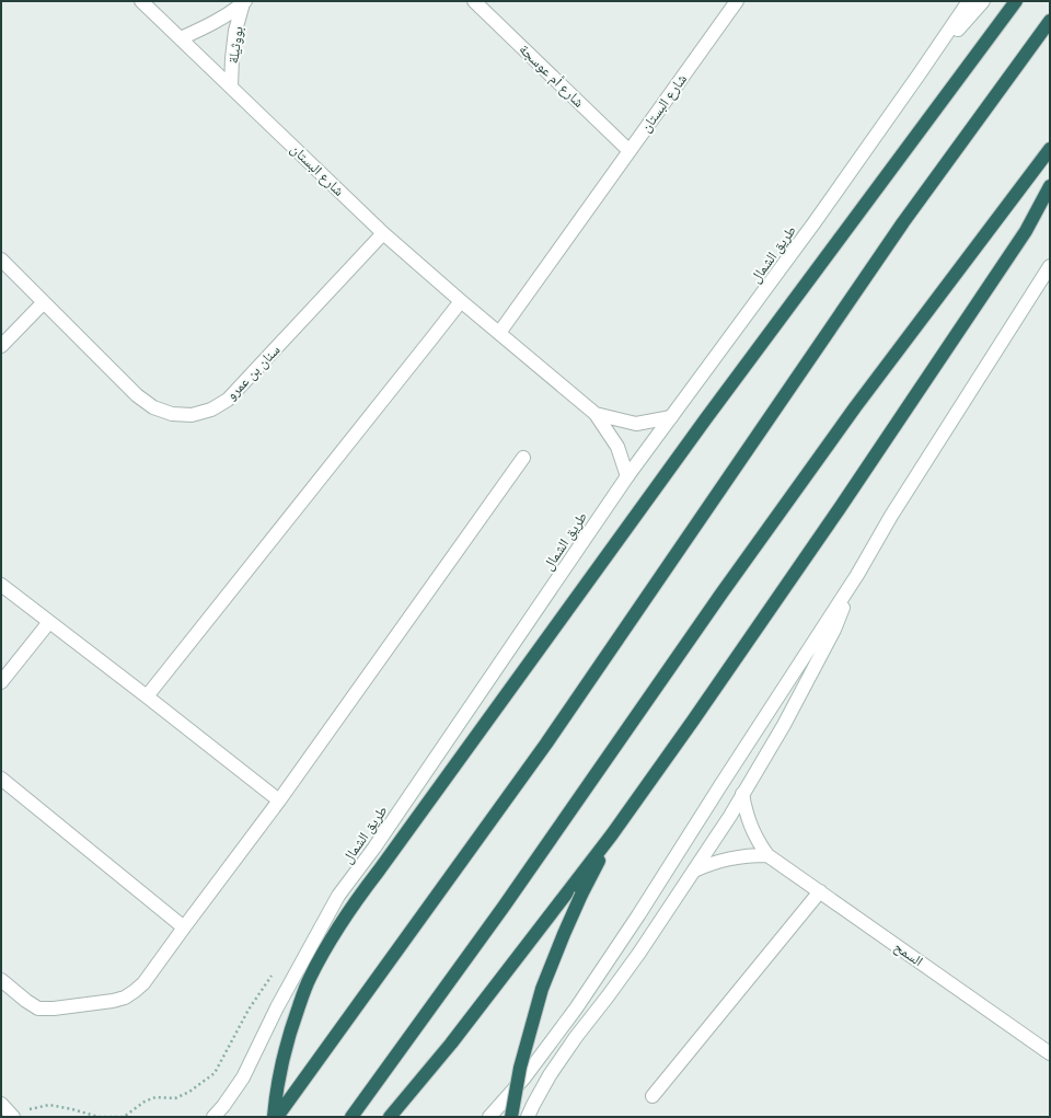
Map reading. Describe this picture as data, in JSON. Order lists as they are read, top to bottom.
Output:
{
  "streets": {
    "street": [
      "بووثيلة",
      "شارع أم عوسجة",
      "شارع البستان",
      "طريق الشمال",
      "سنان بن عمرو",
      "السمح"
    ]
  },
  "crossings": [
    ["بووثيلة", "شارع البستان"],
    ["شارع أم عوسجة", "شارع البستان"],
    ["شارع البستان", "طريق الشمال"],
    ["شارع البستان", "سنان بن عمرو"]
  ]
}
